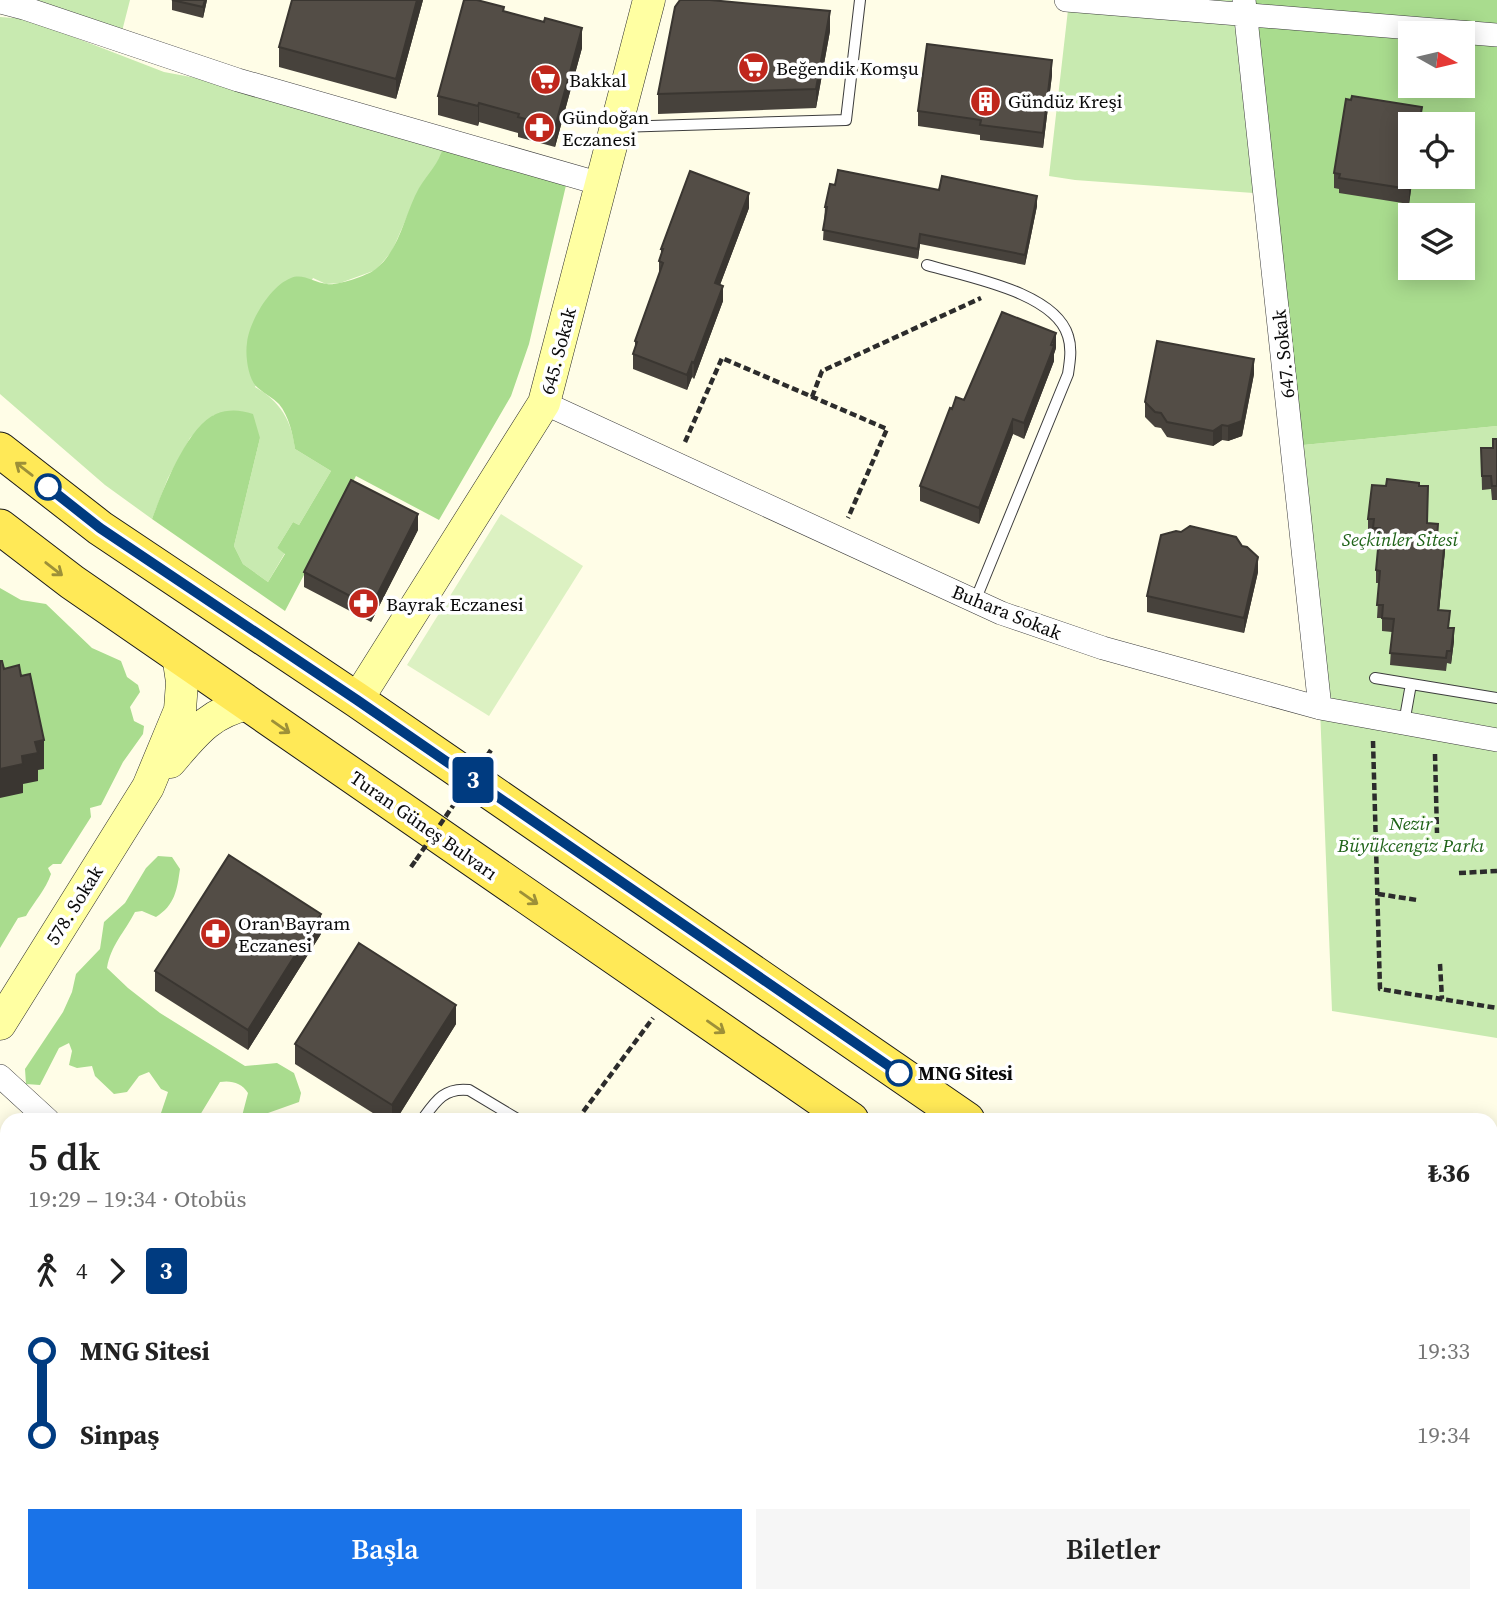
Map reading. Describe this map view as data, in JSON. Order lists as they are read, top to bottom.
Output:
{
  "streets": {
    "main road": ["Turan Güneş Bulvarı"],
    "street": [
      "645. Sokak",
      "647. Sokak",
      "Buhara Sokak",
      "578. Sokak"
    ]
  },
  "crossings": [
    ["645. Sokak", "Buhara Sokak"],
    ["647. Sokak", "Buhara Sokak"]
  ],
  "parks": ["Seçkinler Sitesi", "Nezir Büyükcengiz Parkı"],
  "places": {
    "supermarket": ["Beğendik Komşu", "Bakkal"],
    "building": ["Gündüz Kreşi"],
    "pharmacy": ["Gündoğan Eczanesi", "Bayrak Eczanesi", "Oran Bayram Eczanesi"],
    "other": ["MNG Sitesi"]
  },
  "lines": ["bus line 3"],
  "north": "right",
  "page": {
    "on_map": "3",
    "heading": ["5 dk", "19:29 – 19:34 · Otobüs", "₺36"],
    "legs": ["4", "3"],
    "list": [
      {
        "name": "MNG Sitesi",
        "value": "19:33"
      },
      {
        "name": "Sinpaş",
        "value": "19:34"
      }
    ],
    "buttons": ["Başla", "Biletler"]
  }
}
